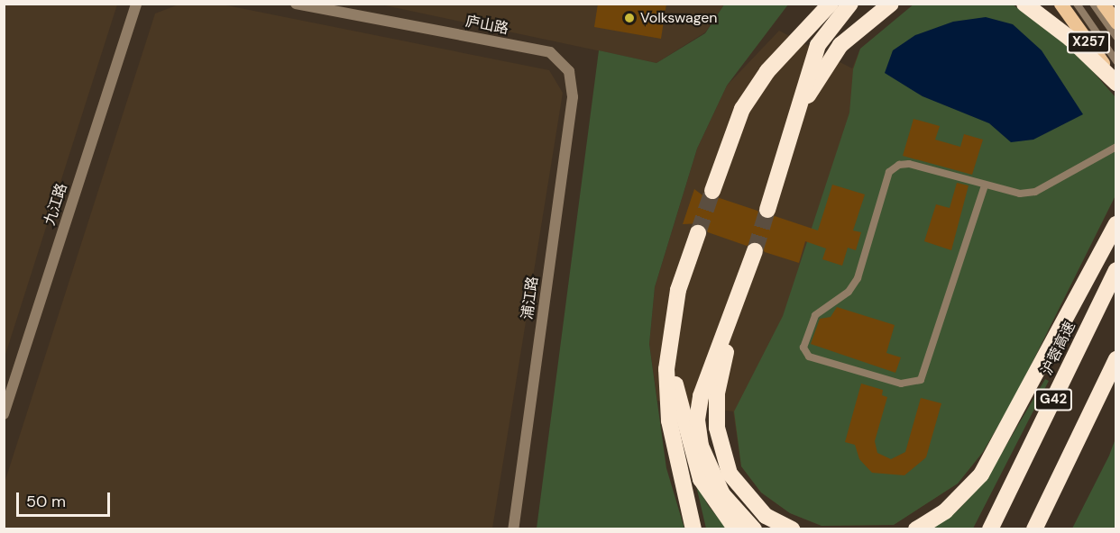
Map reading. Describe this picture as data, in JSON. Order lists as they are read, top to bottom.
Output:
{
  "streets": {
    "highway": ["沪蓉高速", "G42"],
    "main road": ["X257"],
    "street": ["庐山路", "九江路", "浦江路"]
  },
  "crossings": [
    ["庐山路", "浦江路"]
  ],
  "places": ["Volkswagen"],
  "scale_bar": "50 m"
}
